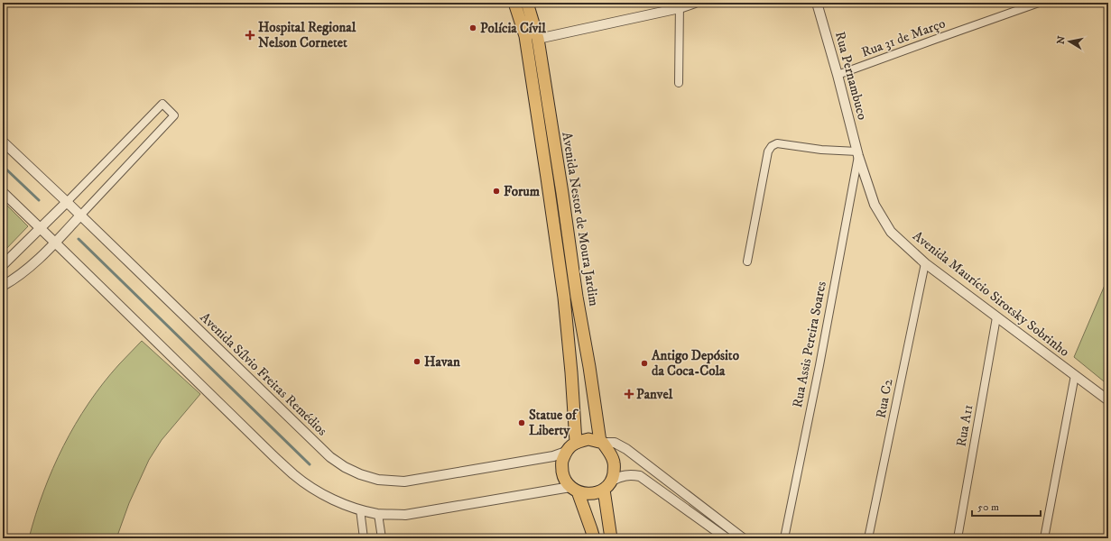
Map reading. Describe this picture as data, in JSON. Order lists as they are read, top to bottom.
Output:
{
  "streets": {
    "main road": ["Avenida Nestor de Moura Jardim"],
    "street": [
      "Rua 31 de Março",
      "Rua Pernambuco",
      "Avenida Maurício Sirotsky Sobrinho",
      "Rua Assis Pereira Soares",
      "Avenida Sílvio Freitas Remédios",
      "Rua C2",
      "Rua A11"
    ]
  },
  "crossings": [
    ["Rua 31 de Março", "Rua Pernambuco"],
    ["Rua Pernambuco", "Avenida Maurício Sirotsky Sobrinho"],
    ["Rua Pernambuco", "Rua Assis Pereira Soares"],
    ["Avenida Nestor de Moura Jardim", "Avenida Sílvio Freitas Remédios"],
    ["Avenida Maurício Sirotsky Sobrinho", "Rua Assis Pereira Soares"],
    ["Avenida Maurício Sirotsky Sobrinho", "Rua C2"],
    ["Avenida Maurício Sirotsky Sobrinho", "Rua A11"]
  ],
  "places": {
    "other": [
      "Polícia Cívil",
      "Forum",
      "Havan",
      "Antigo Depósito da Coca-Cola",
      "Statue of Liberty"
    ],
    "health": ["Hospital Regional Nelson Cornetet", "Panvel"]
  },
  "scale_bar": "50 m",
  "north": "left"
}
